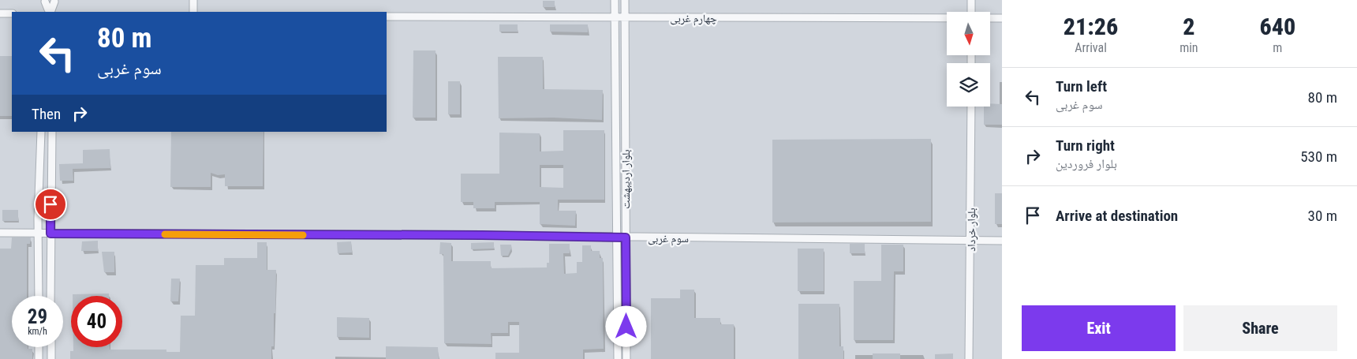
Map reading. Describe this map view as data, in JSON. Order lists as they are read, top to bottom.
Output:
{
  "streets": {
    "street": [
      "چهارم غربی",
      "بلوار اردیبهشت",
      "بلوار خرداد",
      "سوم غربی"
    ]
  },
  "crossings": [
    ["چهارم غربی", "بلوار اردیبهشت"],
    ["بلوار اردیبهشت", "سوم غربی"],
    ["بلوار خرداد", "سوم غربی"]
  ],
  "north": "bottom",
  "page": {
    "eta": [
      "21:26",
      "Arrival",
      "2",
      "min",
      "640",
      "m"
    ],
    "turn": ["80 m", "سوم غربی"],
    "list": [
      {
        "name": "Turn left",
        "note": "سوم غربی",
        "value": "80 m"
      },
      {
        "name": "Turn right",
        "note": "بلوار فروردین",
        "value": "530 m"
      },
      {
        "name": "Arrive at destination",
        "value": "30 m"
      }
    ],
    "then": "Then",
    "speed": "29 km/h",
    "limit": "40",
    "buttons": ["Exit", "Share"]
  }
}
